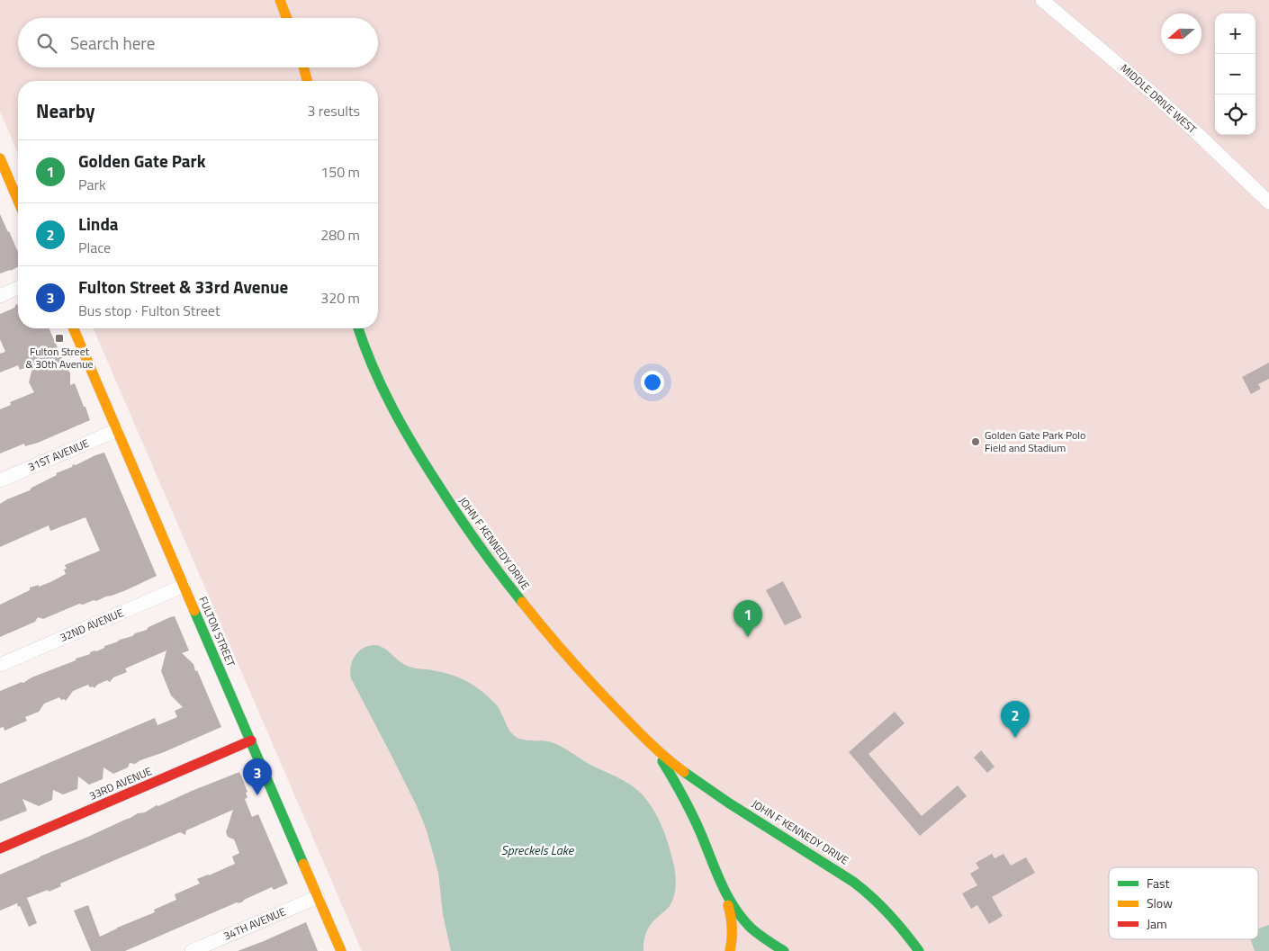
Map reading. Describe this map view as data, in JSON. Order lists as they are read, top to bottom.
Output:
{
  "streets": {
    "street": [
      "MIDDLE DRIVE WEST",
      "31ST AVENUE",
      "JOHN F KENNEDY DRIVE",
      "32ND AVENUE",
      "FULTON STREET",
      "33RD AVENUE",
      "34TH AVENUE"
    ]
  },
  "crossings": [
    ["31ST AVENUE", "FULTON STREET"],
    ["32ND AVENUE", "FULTON STREET"],
    ["FULTON STREET", "33RD AVENUE"],
    ["FULTON STREET", "34TH AVENUE"]
  ],
  "water": ["Spreckels Lake"],
  "places": {
    "transit": ["Fulton Street & 30th Avenue"],
    "other": ["Golden Gate Park Polo Field and Stadium"]
  },
  "legend": ["Fast", "Slow", "Jam"],
  "north": "left",
  "page": {
    "map_buttons": ["+", "−"],
    "search": "Search here",
    "heading": ["Nearby", "3 results"],
    "list": [
      {
        "mark": "1",
        "name": "Golden Gate Park",
        "note": "Park",
        "value": "150 m"
      },
      {
        "mark": "2",
        "name": "Linda",
        "note": "Place",
        "value": "280 m"
      },
      {
        "mark": "3",
        "name": "Fulton Street & 33rd Avenue",
        "note": "Bus stop · Fulton Street",
        "value": "320 m"
      }
    ],
    "pins": ["1", "2", "3"]
  }
}
